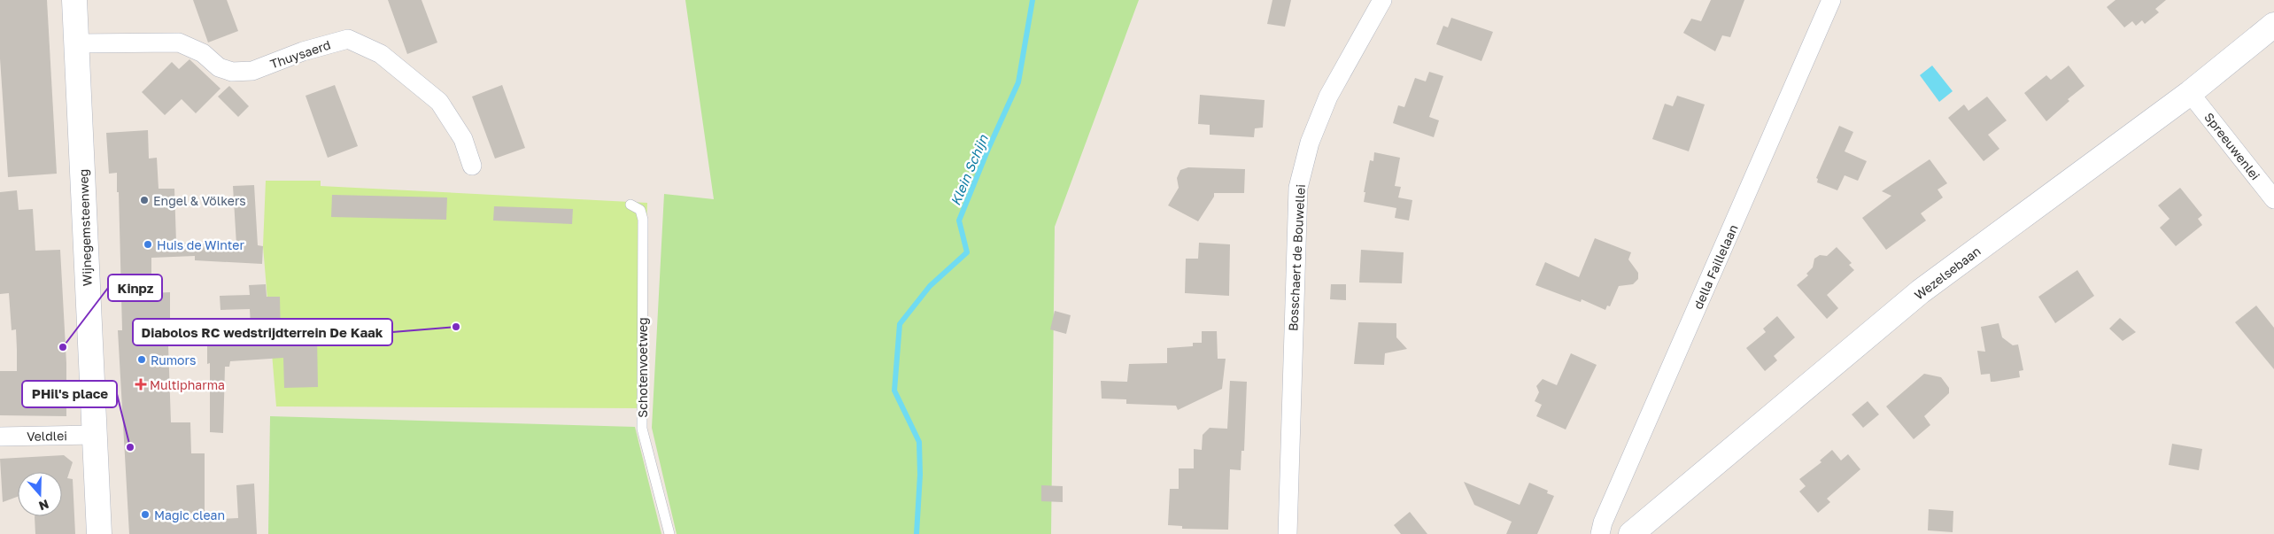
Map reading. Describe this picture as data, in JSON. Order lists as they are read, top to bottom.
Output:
{
  "streets": {
    "street": [
      "Thuysaerd",
      "Spreeuwenlei",
      "Wijnegemsteenweg",
      "Bosschaert de Bouwellei",
      "della Faillelaan",
      "Wezelsebaan",
      "Veldlei"
    ],
    "lane": ["Schotenvoetweg"]
  },
  "crossings": [
    ["Thuysaerd", "Wijnegemsteenweg"],
    ["Spreeuwenlei", "Wezelsebaan"],
    ["Wijnegemsteenweg", "Veldlei"]
  ],
  "water": ["Klein Schijn"],
  "places": {
    "other": [
      "Engel & Völkers",
      "Huis de Winter",
      "Diabolos RC wedstrijdterrein De Kaak",
      "Kinpz",
      "Rumors",
      "PHil's place",
      "Magic clean"
    ],
    "health": ["Multipharma"]
  },
  "north": "bottom"
}
